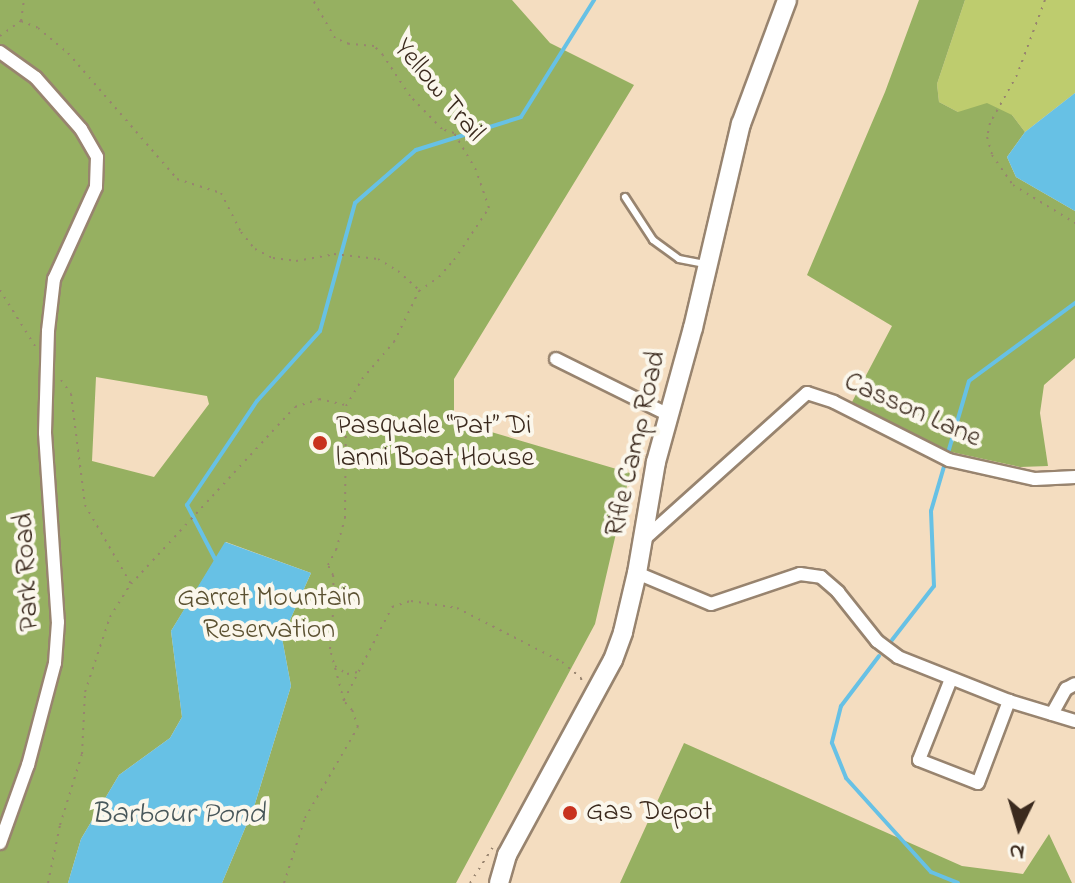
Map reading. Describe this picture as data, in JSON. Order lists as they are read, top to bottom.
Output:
{
  "streets": {
    "street": ["Casson Lane", "Rifle Camp Road", "Park Road"],
    "path": ["Yellow Trail"]
  },
  "crossings": [
    ["Casson Lane", "Rifle Camp Road"]
  ],
  "water": ["Barbour Pond"],
  "parks": ["Garret Mountain Reservation"],
  "places": ["Pasquale “Pat” Di lanni Boat House", "Gas Depot"],
  "north": "bottom"
}
